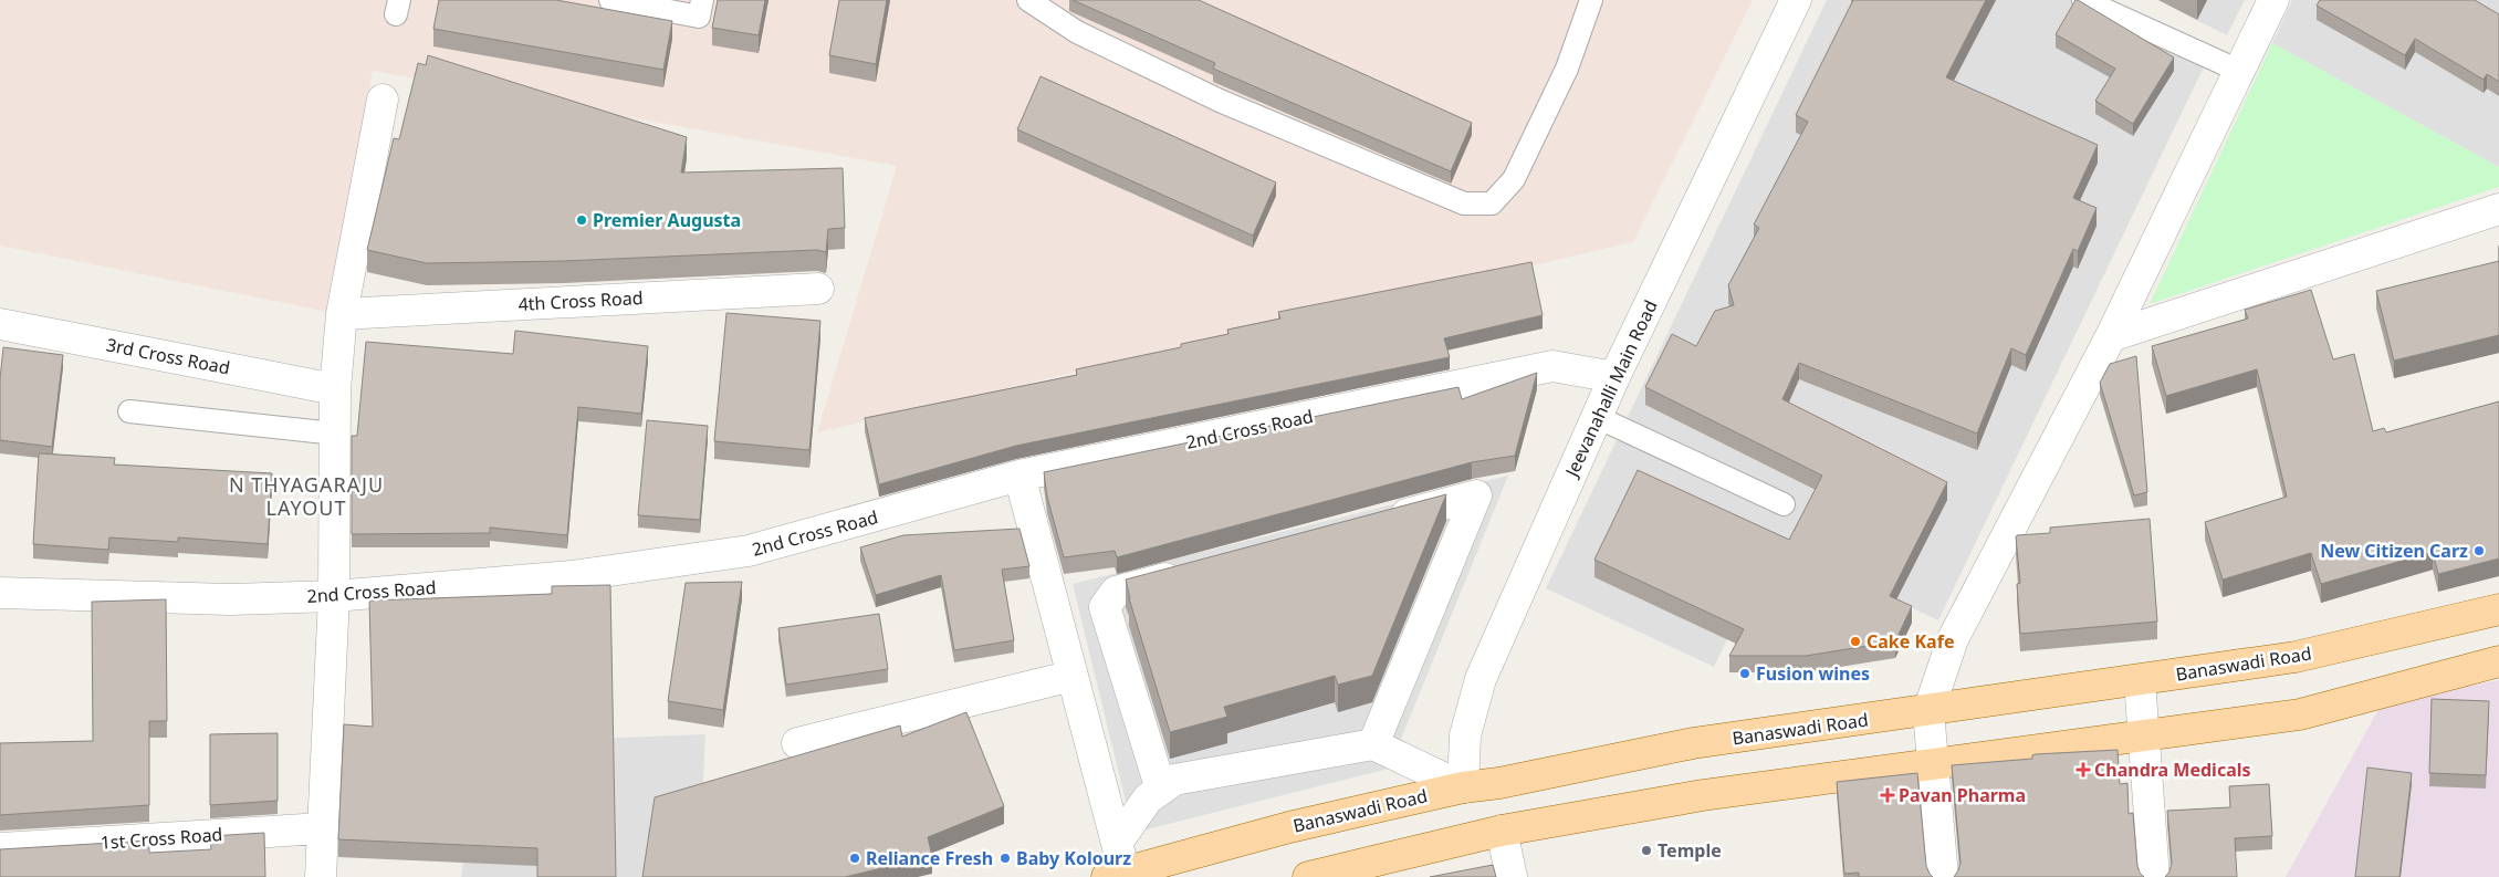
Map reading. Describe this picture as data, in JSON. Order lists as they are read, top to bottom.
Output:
{
  "streets": {
    "main road": ["Banaswadi Road"],
    "street": [
      "4th Cross Road",
      "3rd Cross Road",
      "Jeevanahalli Main Road",
      "2nd Cross Road",
      "1st Cross Road"
    ]
  },
  "crossings": [
    ["Jeevanahalli Main Road", "2nd Cross Road"],
    ["Jeevanahalli Main Road", "Banaswadi Road"]
  ],
  "districts": ["N THYAGARAJU LAYOUT"],
  "places": {
    "other": [
      "Premier Augusta",
      "New Citizen Carz",
      "Cake Kafe",
      "Fusion wines",
      "Temple",
      "Reliance Fresh",
      "Baby Kolourz"
    ],
    "health": ["Chandra Medicals", "Pavan Pharma"]
  }
}
